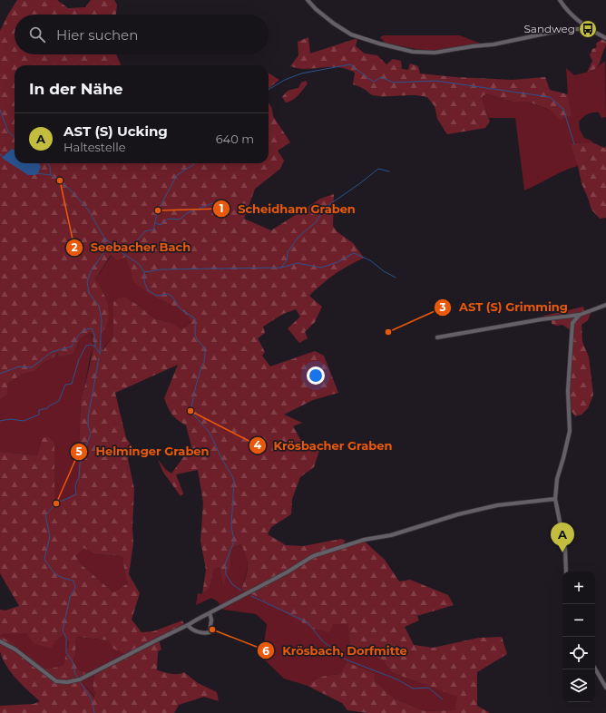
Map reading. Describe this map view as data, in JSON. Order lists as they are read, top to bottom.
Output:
{
  "places": {
    "bus stop": ["Sandweg"],
    "other": [
      "Seebacher Bach",
      "Scheidham Graben",
      "AST (S) Grimming",
      "Krösbacher Graben",
      "Helminger Graben",
      "Krösbach, Dorfmitte"
    ]
  },
  "page": {
    "search": "Hier suchen",
    "heading": "In der Nähe",
    "list": [
      {
        "mark": "A",
        "name": "AST (S) Ucking",
        "note": "Haltestelle",
        "value": "640 m"
      }
    ],
    "pins": "A",
    "map_buttons": ["+", "−"]
  }
}
